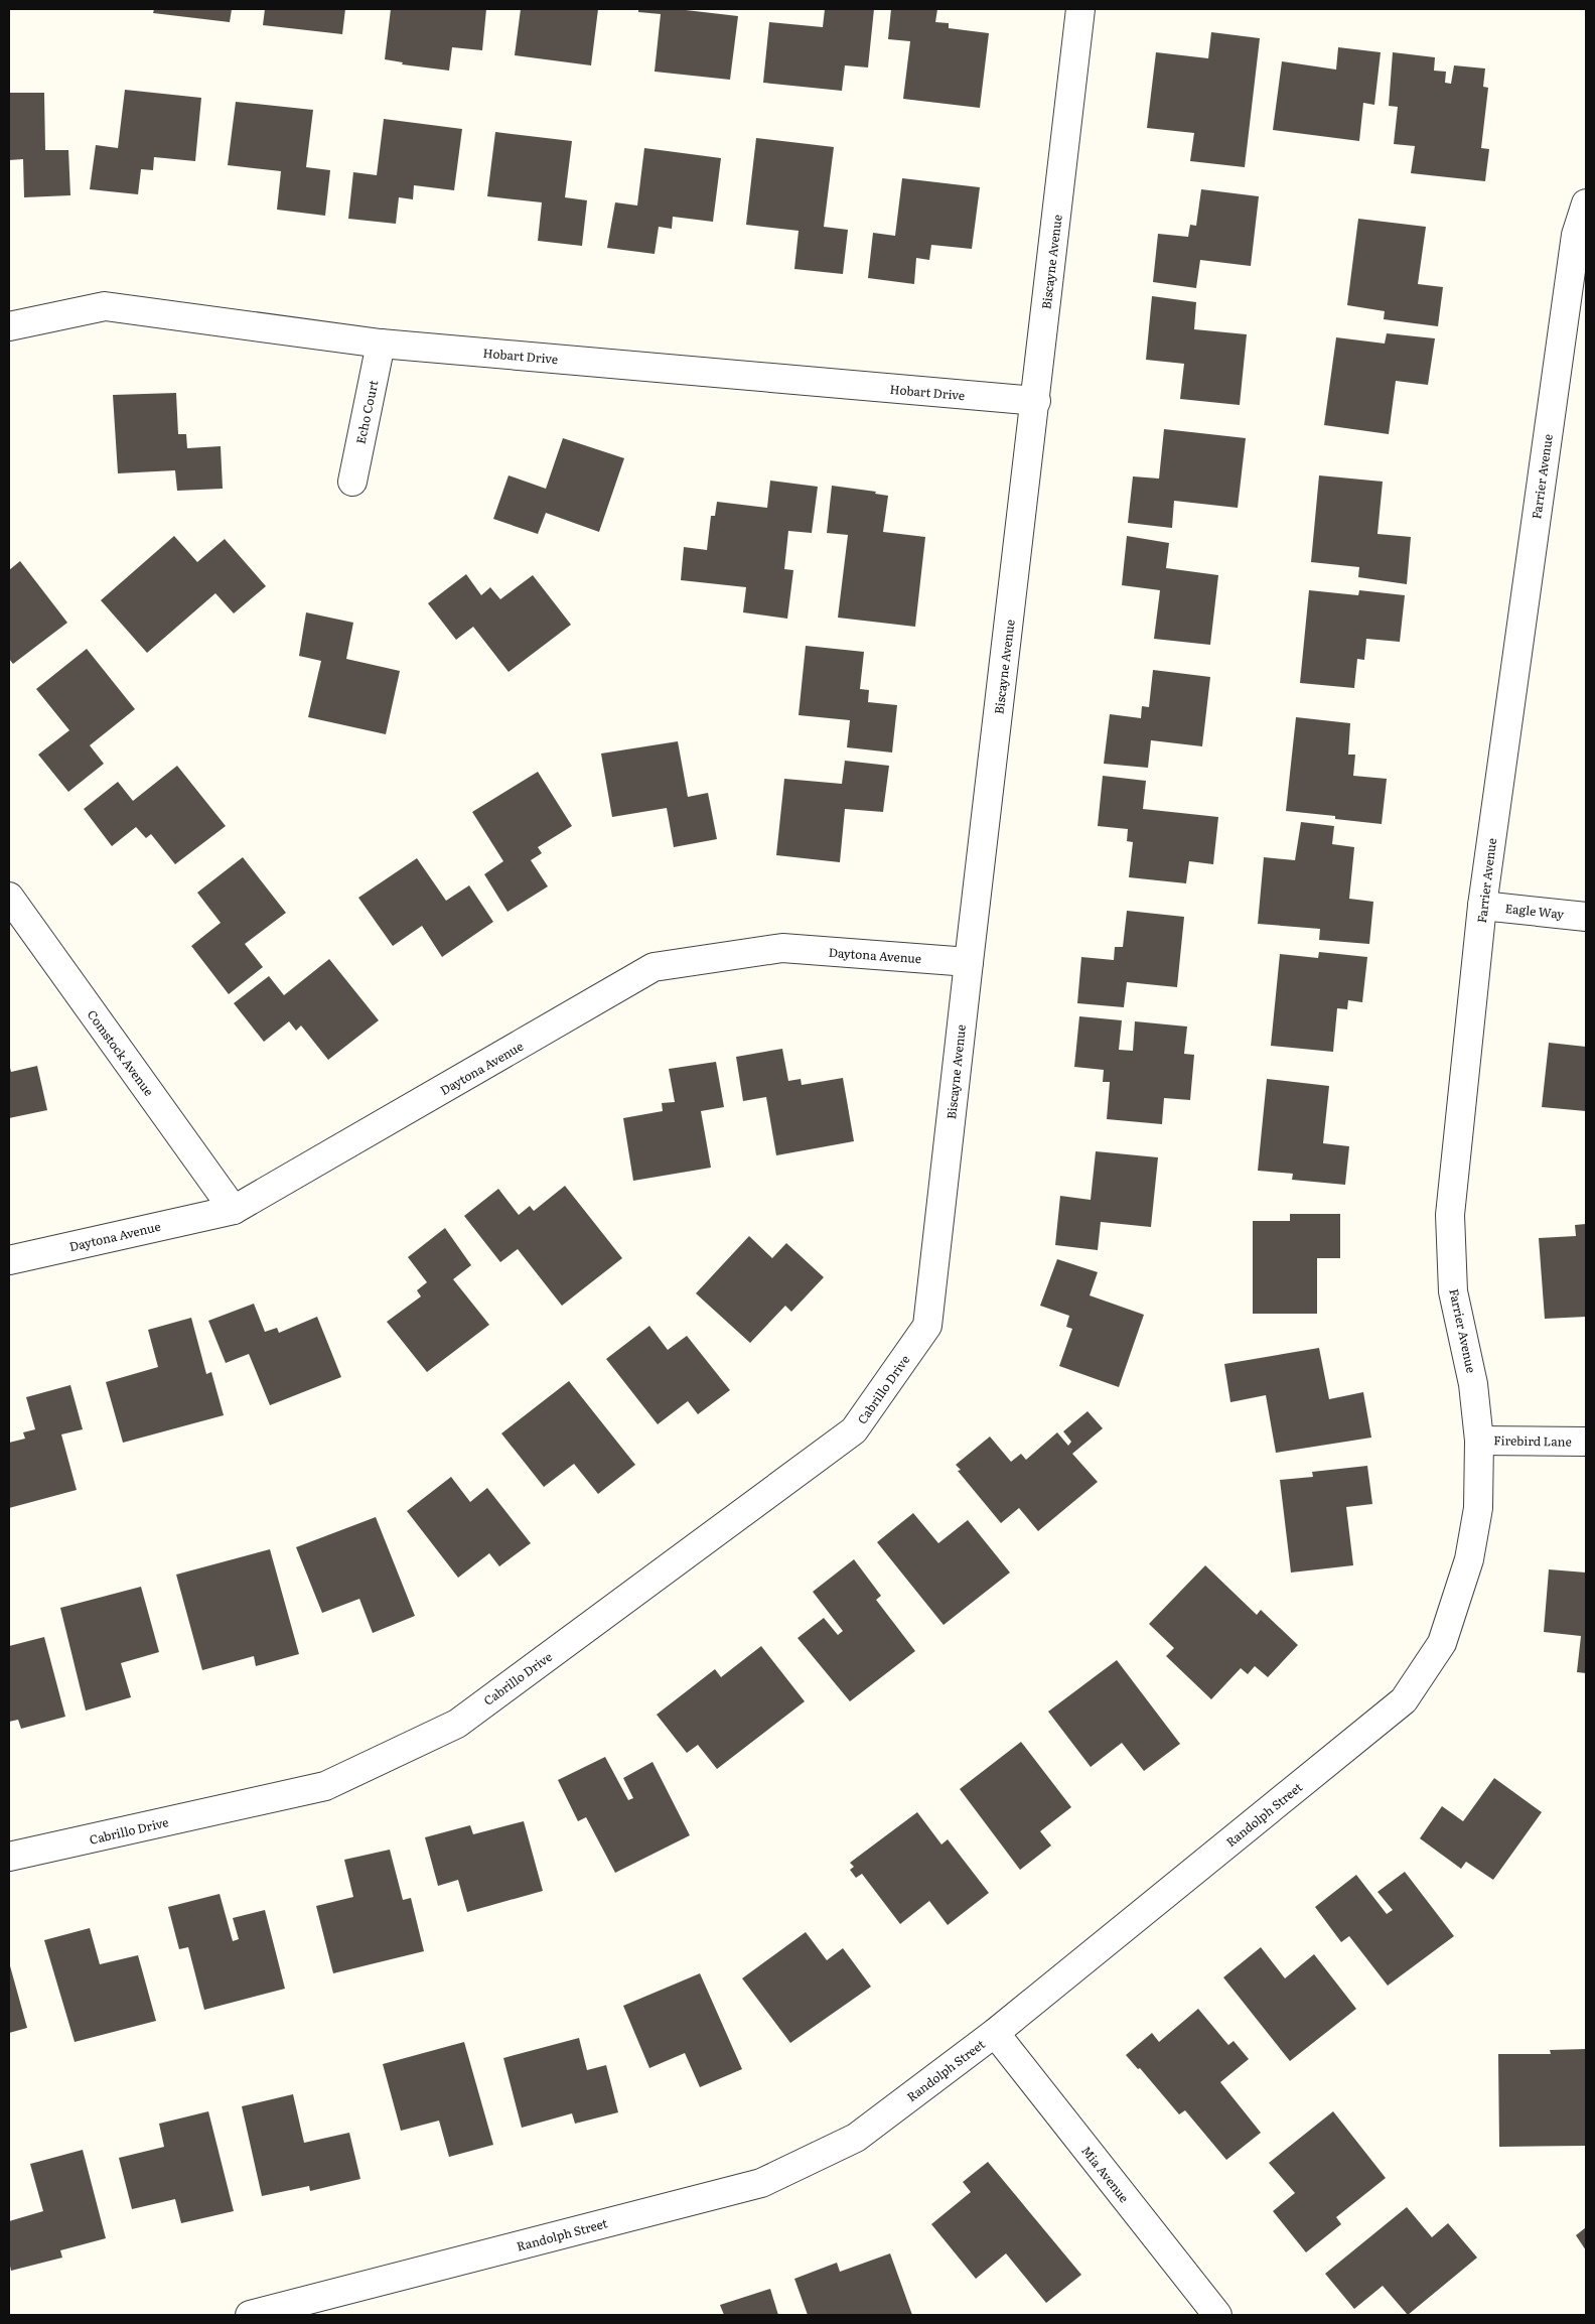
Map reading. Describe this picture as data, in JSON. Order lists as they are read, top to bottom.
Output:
{
  "streets": {
    "street": [
      "Biscayne Avenue",
      "Hobart Drive",
      "Echo Court",
      "Farrier Avenue",
      "Eagle Way",
      "Daytona Avenue",
      "Comstock Avenue",
      "Cabrillo Drive",
      "Firebird Lane",
      "Randolph Street",
      "Mia Avenue"
    ]
  },
  "crossings": [
    ["Biscayne Avenue", "Hobart Drive"],
    ["Biscayne Avenue", "Daytona Avenue"],
    ["Biscayne Avenue", "Cabrillo Drive"],
    ["Hobart Drive", "Echo Court"],
    ["Farrier Avenue", "Eagle Way"],
    ["Farrier Avenue", "Firebird Lane"],
    ["Farrier Avenue", "Randolph Street"],
    ["Daytona Avenue", "Comstock Avenue"],
    ["Randolph Street", "Mia Avenue"]
  ]
}
